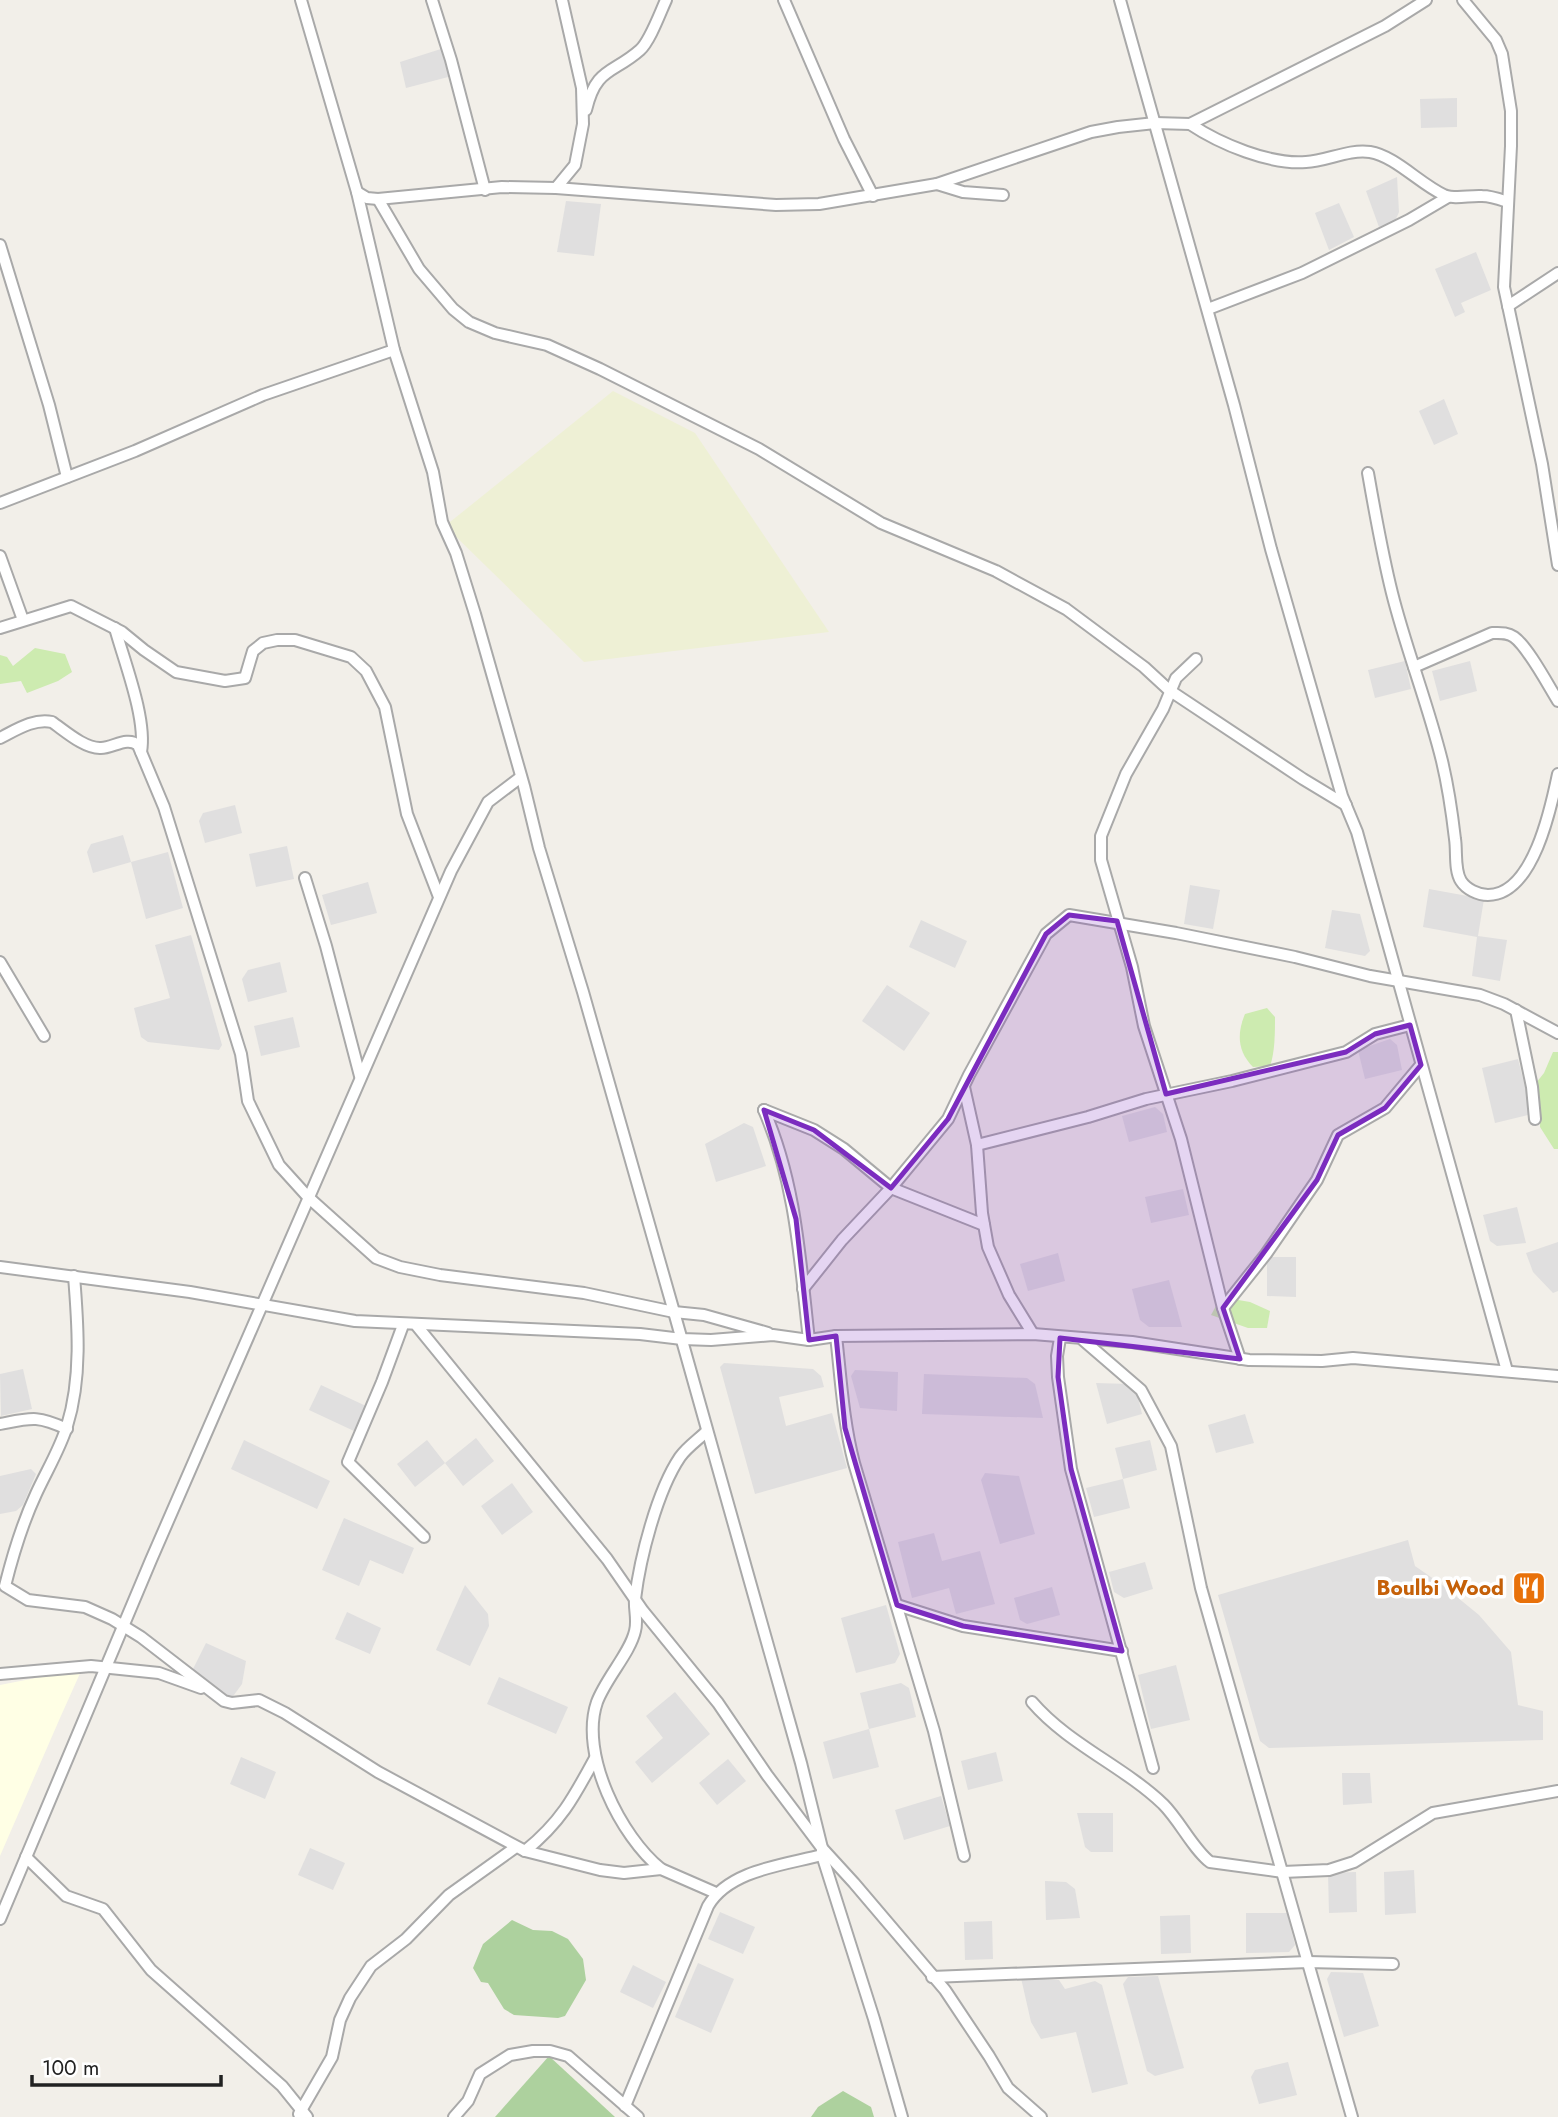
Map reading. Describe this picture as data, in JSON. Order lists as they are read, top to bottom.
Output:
{
  "places": {
    "restaurant": ["Boulbi Wood"]
  },
  "scale_bar": "100 m"
}
